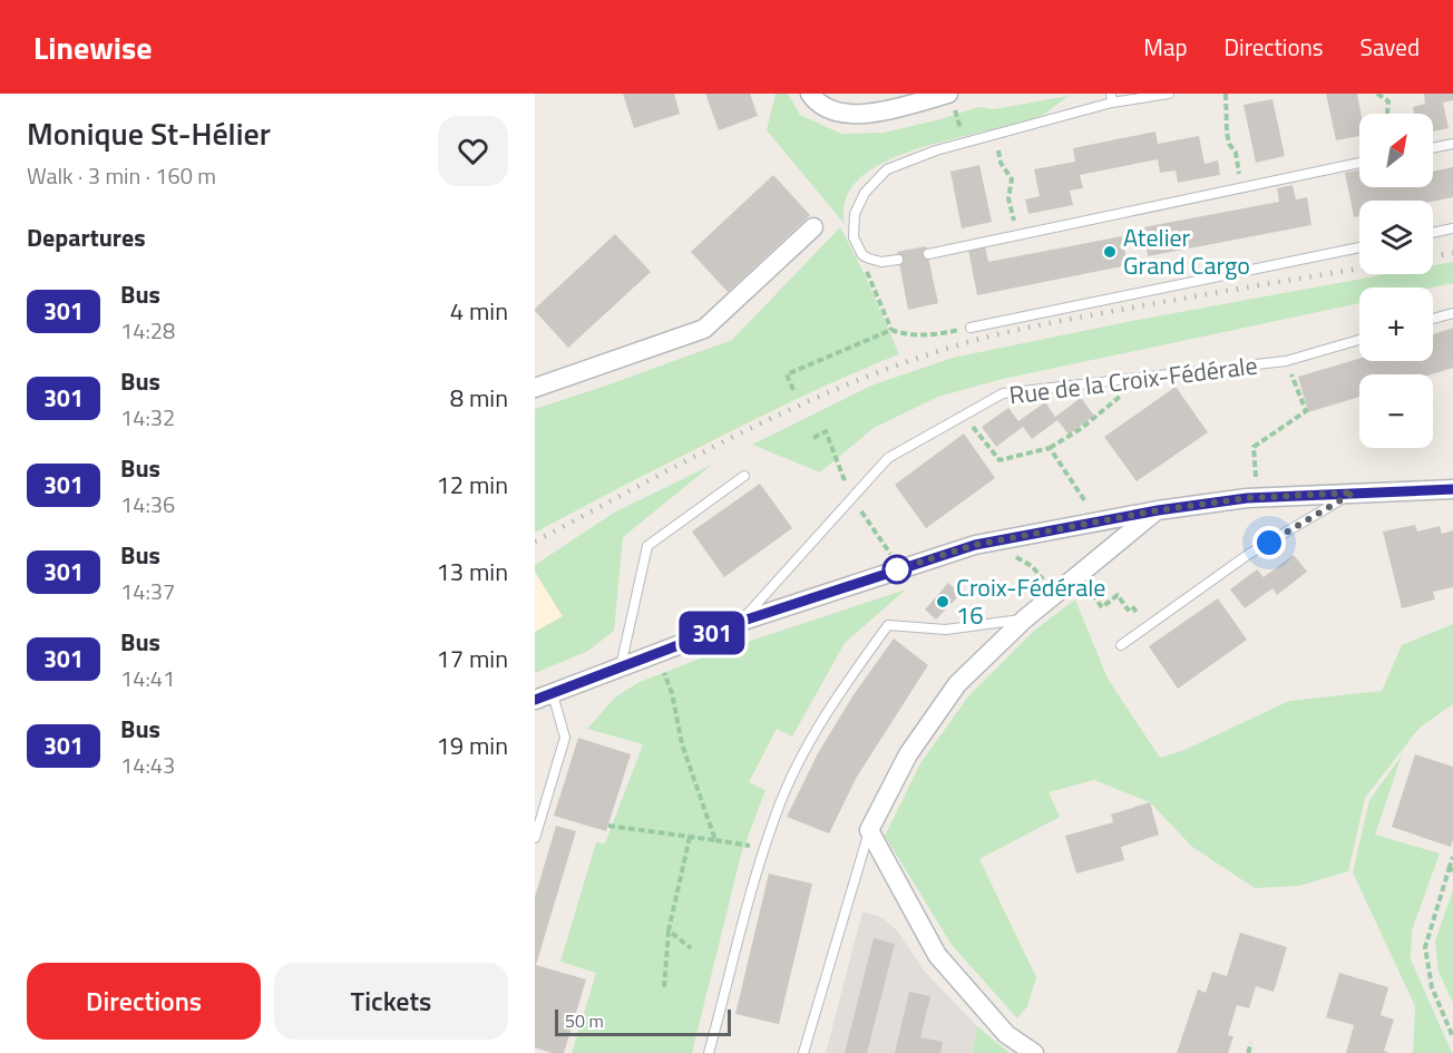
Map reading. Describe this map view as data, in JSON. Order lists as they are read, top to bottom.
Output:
{
  "streets": {
    "street": ["Rue de la Croix-Fédérale"]
  },
  "places": ["Atelier Grand Cargo", "Croix-Fédérale 16"],
  "lines": ["bus line 301"],
  "scale_bar": "50 m",
  "north": "top right",
  "page": {
    "header": "Linewise",
    "nav": ["Map", "Directions", "Saved"],
    "heading": [
      ["Monique St-Hélier", "Walk · 3 min · 160 m"],
      "Departures"
    ],
    "on_map": "301",
    "map_buttons": ["+", "−"],
    "list": [
      {
        "mark": "301",
        "name": "Bus",
        "note": "14:28",
        "value": "4 min"
      },
      {
        "mark": "301",
        "name": "Bus",
        "note": "14:32",
        "value": "8 min"
      },
      {
        "mark": "301",
        "name": "Bus",
        "note": "14:36",
        "value": "12 min"
      },
      {
        "mark": "301",
        "name": "Bus",
        "note": "14:37",
        "value": "13 min"
      },
      {
        "mark": "301",
        "name": "Bus",
        "note": "14:41",
        "value": "17 min"
      },
      {
        "mark": "301",
        "name": "Bus",
        "note": "14:43",
        "value": "19 min"
      }
    ],
    "buttons": ["Directions", "Tickets"],
    "scale": "50 m"
  }
}
